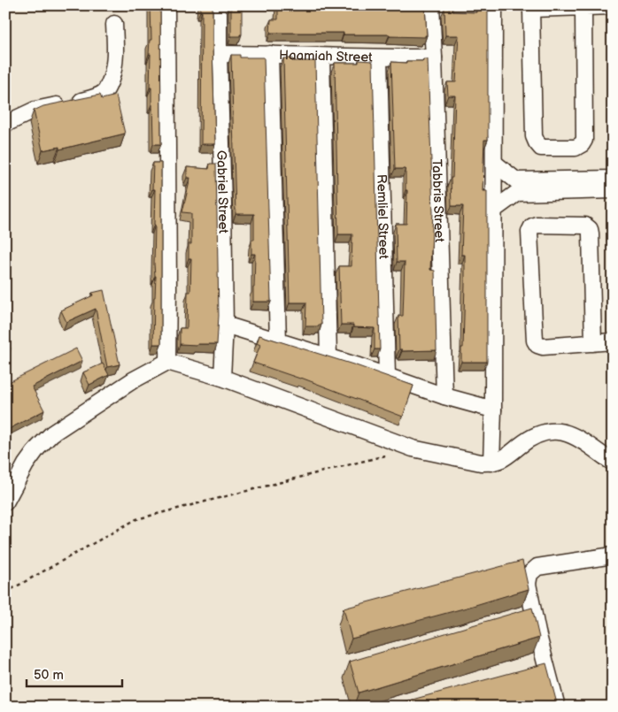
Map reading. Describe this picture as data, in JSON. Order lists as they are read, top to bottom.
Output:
{
  "streets": {
    "street": [
      "Haamiah Street",
      "Gabriel Street",
      "Tabbris Street",
      "Remliel Street"
    ]
  },
  "crossings": [
    ["Haamiah Street", "Gabriel Street"],
    ["Haamiah Street", "Tabbris Street"],
    ["Haamiah Street", "Remliel Street"]
  ],
  "scale_bar": "50 m"
}
